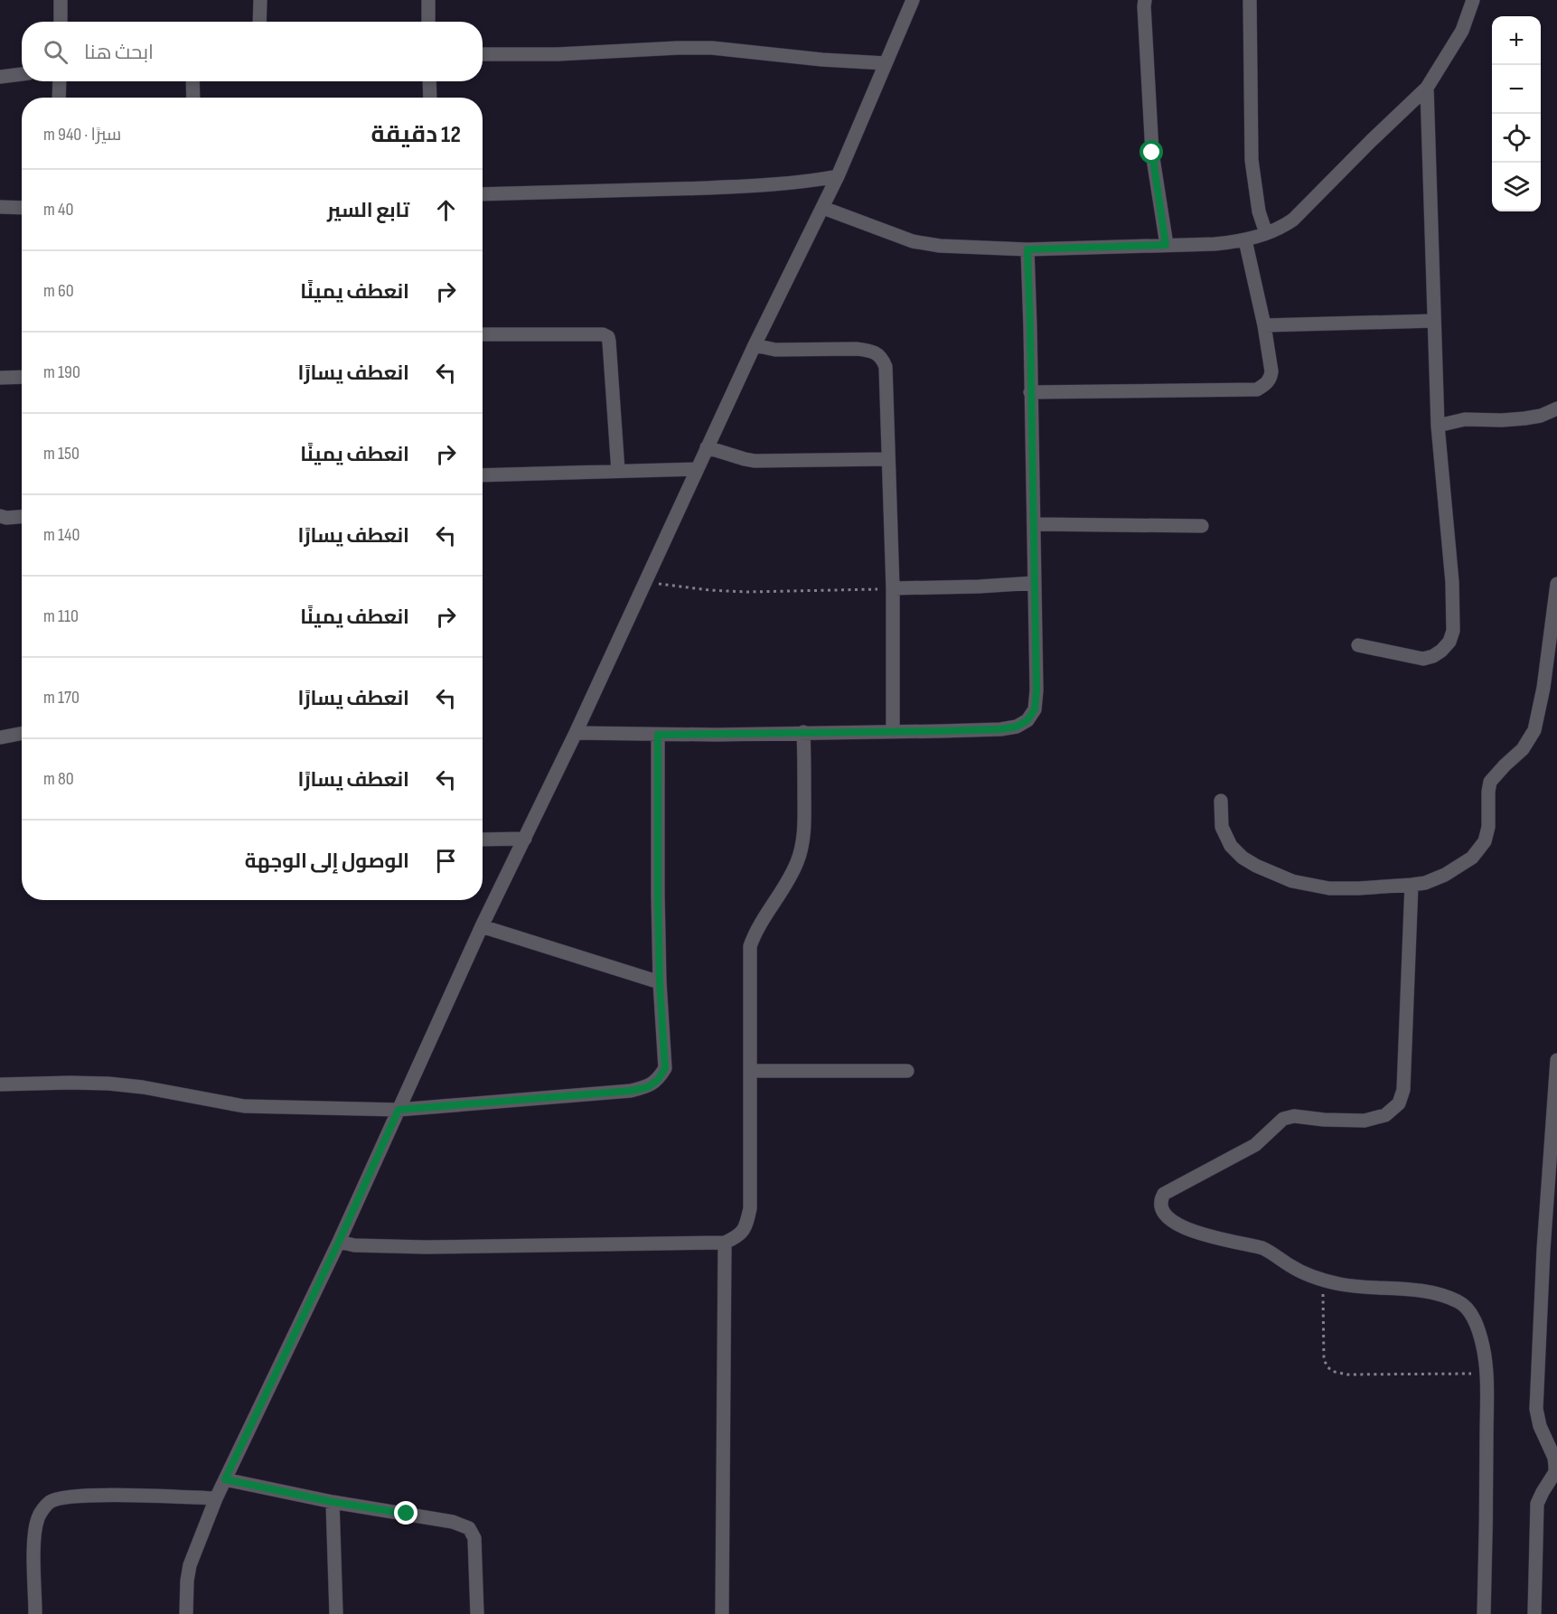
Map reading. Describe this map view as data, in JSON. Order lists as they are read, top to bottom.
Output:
{
  "page": {
    "map_buttons": ["+", "−"],
    "search": "ابحث هنا",
    "heading": ["12 دقيقة", "سيرًا · 940 m"],
    "list": [
      ["تابع السير", "40 m"],
      ["انعطف يمينًا", "60 m"],
      ["انعطف يسارًا", "190 m"],
      ["انعطف يمينًا", "150 m"],
      ["انعطف يسارًا", "140 m"],
      ["انعطف يمينًا", "110 m"],
      ["انعطف يسارًا", "170 m"],
      ["انعطف يسارًا", "80 m"],
      "الوصول إلى الوجهة"
    ]
  }
}
